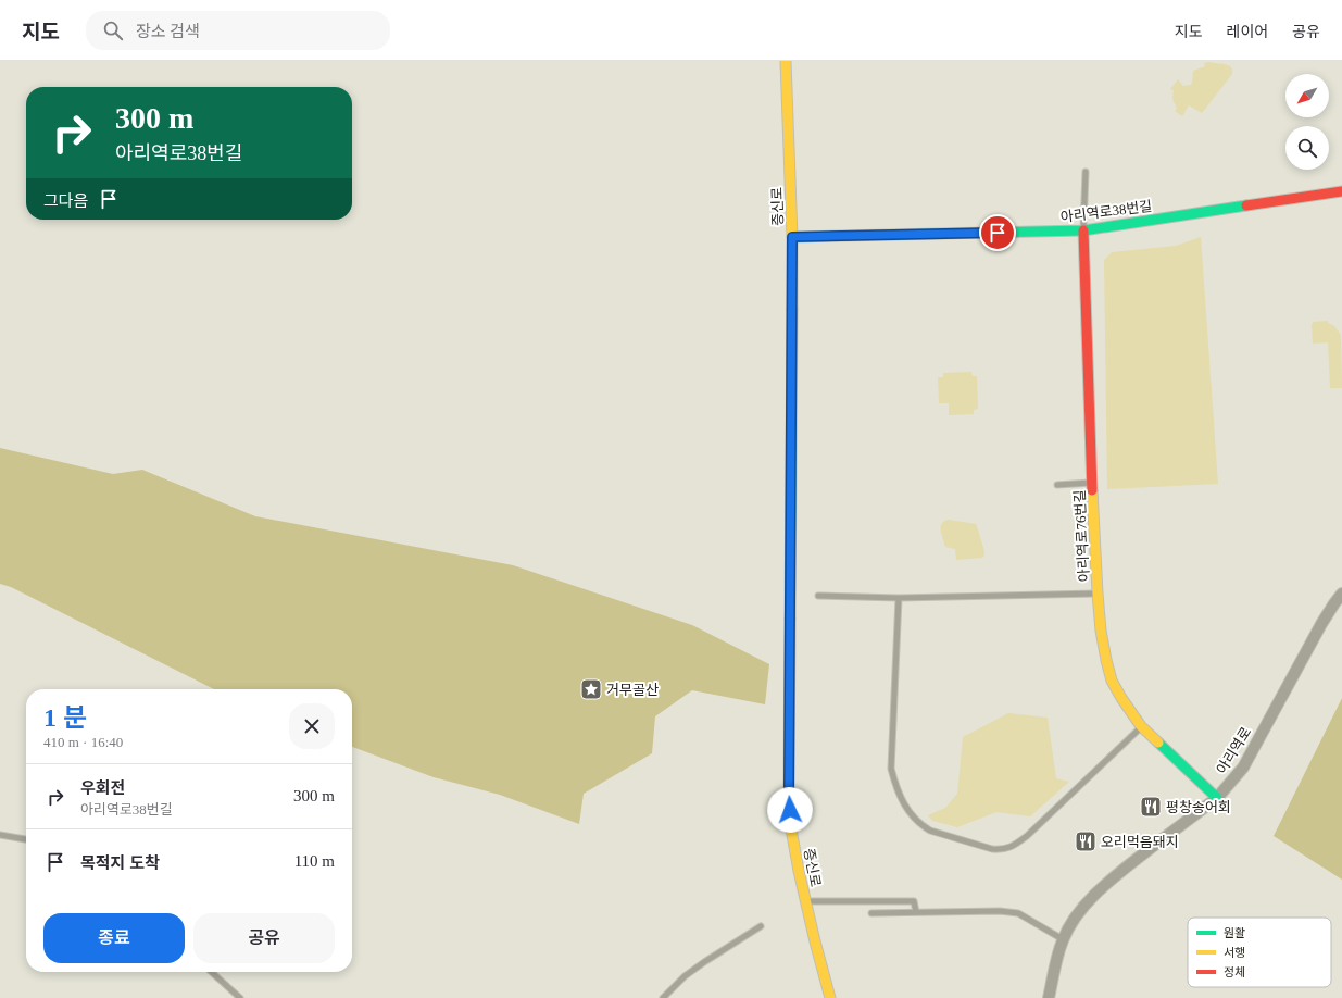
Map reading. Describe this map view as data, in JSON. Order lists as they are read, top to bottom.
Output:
{
  "streets": {
    "street": [
      "증신로",
      "아리역로38번길",
      "아리역로76번길",
      "아리역로"
    ]
  },
  "crossings": [
    ["증신로", "아리역로38번길"],
    ["아리역로38번길", "아리역로76번길"],
    ["아리역로76번길", "아리역로"]
  ],
  "places": {
    "place": ["거무골산"],
    "restaurant": ["평창송어회", "오리먹음돼지"]
  },
  "legend": ["원활", "서행", "정체"],
  "north": "bottom left",
  "page": {
    "header": "지도",
    "search": "장소 검색",
    "nav": ["지도", "레이어", "공유"],
    "turn": ["300 m", "아리역로38번길"],
    "then": "그다음",
    "heading": ["1 분", "410 m · 16:40"],
    "list": [
      {
        "name": "우회전",
        "note": "아리역로38번길",
        "value": "300 m"
      },
      {
        "name": "목적지 도착",
        "value": "110 m"
      }
    ],
    "buttons": ["종료", "공유"]
  }
}
